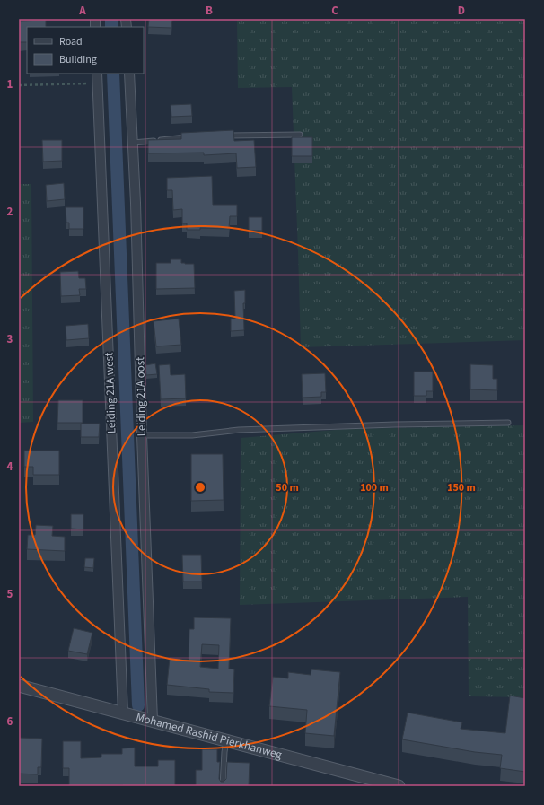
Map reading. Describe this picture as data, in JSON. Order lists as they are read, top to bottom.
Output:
{
  "streets": {
    "street": ["Leiding 21A west", "Leiding 21A oost", "Mohamed Rashid Pierkhanweg"]
  },
  "crossings": [
    ["Leiding 21A west", "Mohamed Rashid Pierkhanweg"],
    ["Leiding 21A oost", "Mohamed Rashid Pierkhanweg"]
  ],
  "legend": ["Road", "Building"],
  "grid": {
    "columns": [
      "A",
      "B",
      "C",
      "D"
    ],
    "rows": [
      "1",
      "2",
      "3",
      "4",
      "5",
      "6"
    ]
  },
  "rings": ["50 m", "100 m", "150 m"]
}
